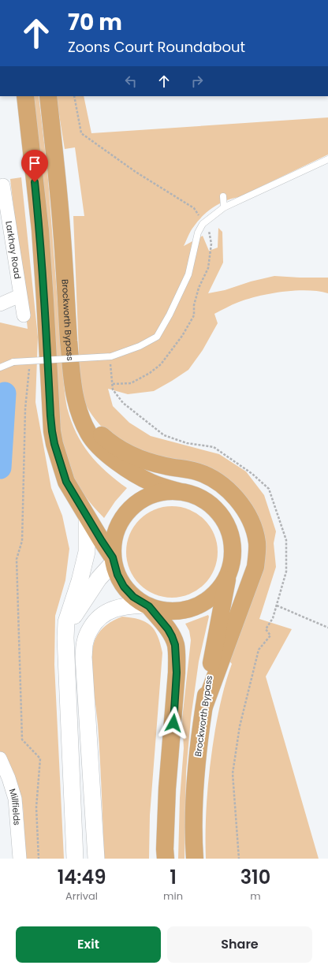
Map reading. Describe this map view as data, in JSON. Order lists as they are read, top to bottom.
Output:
{
  "streets": {
    "highway": ["Brockworth Bypass"],
    "street": ["Larkhay Road", "Millfields"]
  },
  "page": {
    "turn": ["70 m", "Zoons Court Roundabout"],
    "eta": [
      "14:49",
      "Arrival",
      "1",
      "min",
      "310",
      "m"
    ],
    "buttons": ["Exit", "Share"]
  }
}
